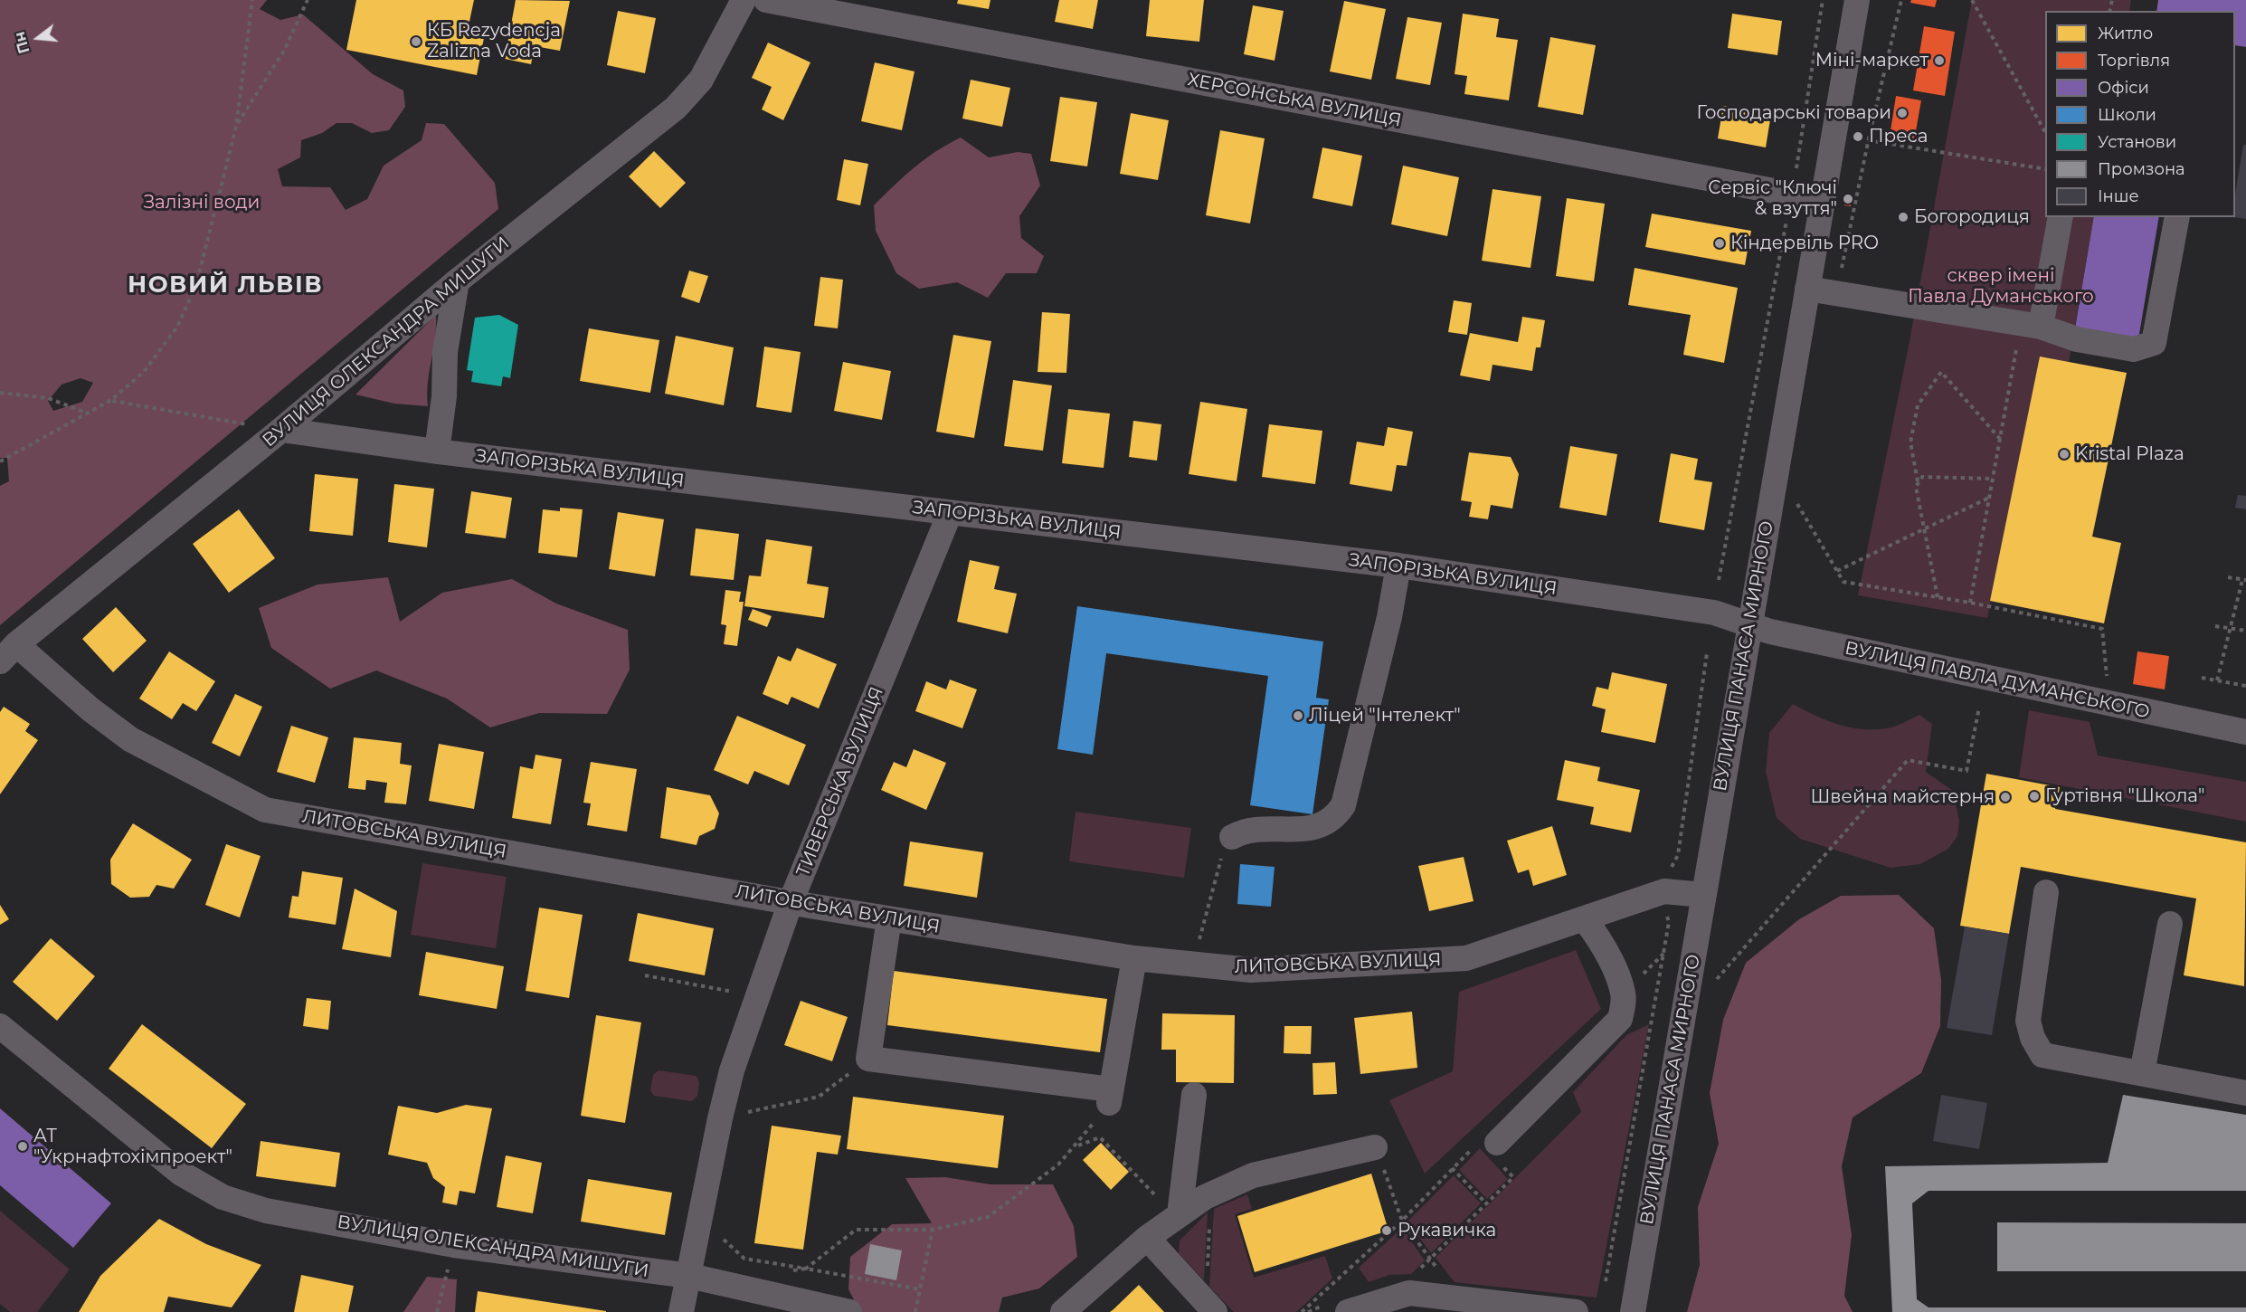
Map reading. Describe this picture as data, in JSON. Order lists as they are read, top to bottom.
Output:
{
  "streets": {
    "street": [
      "ХЕРСОНСЬКА ВУЛИЦЯ",
      "ВУЛИЦЯ ОЛЕКСАНДРА МИШУГИ",
      "ЗАПОРІЗЬКА ВУЛИЦЯ",
      "ВУЛИЦЯ ПАНАСА МИРНОГО",
      "ВУЛИЦЯ ПАВЛА ДУМАНСЬКОГО",
      "ТИВЕРСЬКА ВУЛИЦЯ",
      "ЛИТОВСЬКА ВУЛИЦЯ"
    ]
  },
  "crossings": [
    ["ХЕРСОНСЬКА ВУЛИЦЯ", "ВУЛИЦЯ ПАНАСА МИРНОГО"],
    ["ВУЛИЦЯ ОЛЕКСАНДРА МИШУГИ", "ЗАПОРІЗЬКА ВУЛИЦЯ"],
    ["ВУЛИЦЯ ОЛЕКСАНДРА МИШУГИ", "ТИВЕРСЬКА ВУЛИЦЯ"],
    ["ВУЛИЦЯ ОЛЕКСАНДРА МИШУГИ", "ЛИТОВСЬКА ВУЛИЦЯ"],
    ["ЗАПОРІЗЬКА ВУЛИЦЯ", "ВУЛИЦЯ ПАНАСА МИРНОГО"],
    ["ЗАПОРІЗЬКА ВУЛИЦЯ", "ВУЛИЦЯ ПАВЛА ДУМАНСЬКОГО"],
    ["ЗАПОРІЗЬКА ВУЛИЦЯ", "ТИВЕРСЬКА ВУЛИЦЯ"],
    ["ВУЛИЦЯ ПАНАСА МИРНОГО", "ВУЛИЦЯ ПАВЛА ДУМАНСЬКОГО"],
    ["ВУЛИЦЯ ПАНАСА МИРНОГО", "ЛИТОВСЬКА ВУЛИЦЯ"],
    ["ТИВЕРСЬКА ВУЛИЦЯ", "ЛИТОВСЬКА ВУЛИЦЯ"]
  ],
  "districts": ["НОВИЙ ЛЬВІВ"],
  "parks": ["Залізні води", "сквер імені Павла Думанського"],
  "places": [
    "КБ Rezydencja Zalizna Voda",
    "Міні-маркет",
    "Господарські товари",
    "Преса",
    "Сервіс \"Ключі & взуття\"",
    "Богородиця",
    "Кіндервіль PRO",
    "Kristal Plaza",
    "Ліцей \"Інтелект\"",
    "Гуртівня \"Школа\"",
    "Швейна майстерня",
    "АТ \"Укрнафтохімпроект\"",
    "Рукавичка"
  ],
  "legend": [
    "Житло",
    "Торгівля",
    "Офіси",
    "Школи",
    "Установи",
    "Промзона",
    "Інше"
  ],
  "north": "left"
}
